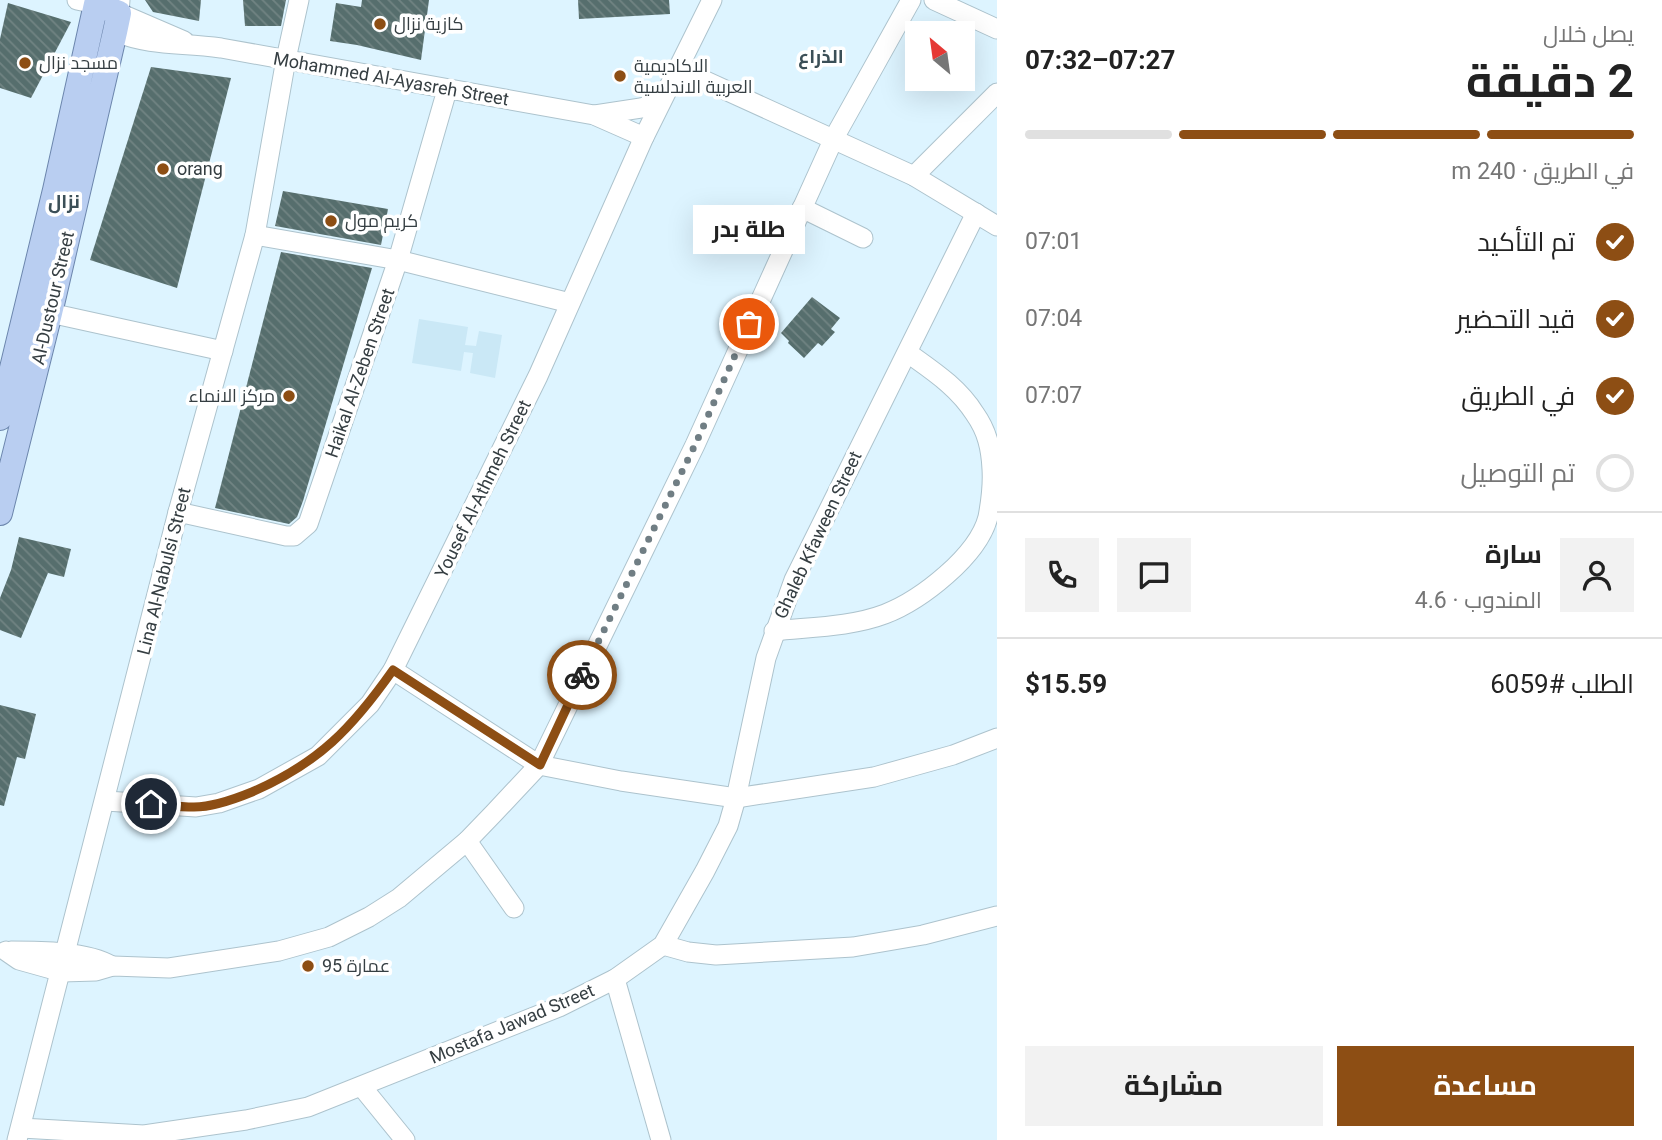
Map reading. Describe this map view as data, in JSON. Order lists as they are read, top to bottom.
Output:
{
  "streets": {
    "main road": ["Al-Dustour Street"],
    "street": [
      "Mohammed Al-Ayasreh Street",
      "Haikal Al-Zeben Street",
      "Yousef Al-Athmeh Street",
      "Ghaleb Kfaween Street",
      "Lina Al-Nabulsi Street",
      "Mostafa Jawad Street"
    ]
  },
  "crossings": [
    ["Mohammed Al-Ayasreh Street", "Al-Dustour Street"],
    ["Mohammed Al-Ayasreh Street", "Haikal Al-Zeben Street"],
    ["Mohammed Al-Ayasreh Street", "Yousef Al-Athmeh Street"],
    ["Mohammed Al-Ayasreh Street", "Lina Al-Nabulsi Street"],
    ["Haikal Al-Zeben Street", "Lina Al-Nabulsi Street"],
    ["Yousef Al-Athmeh Street", "Lina Al-Nabulsi Street"],
    ["Ghaleb Kfaween Street", "Mostafa Jawad Street"],
    ["Lina Al-Nabulsi Street", "Mostafa Jawad Street"]
  ],
  "districts": ["الذراع", "نزال"],
  "places": [
    "كازية نزال",
    "مسجد نزال",
    "الاكاديمية العربية الاندلسية",
    "orang",
    "كريم مول",
    "طلة بدر",
    "مركز الانماء",
    "عمارة 95"
  ],
  "north": "top left",
  "page": {
    "heading": ["2 دقيقة", "يصل خلال", "07:27–07:32"],
    "panel": [
      "سارة",
      "المندوب · 4.6",
      "الطلب #6059",
      "$15.59"
    ],
    "bar": "في الطريق · 240 m",
    "list": [
      ["تم التأكيد", "07:01"],
      ["قيد التحضير", "07:04"],
      ["في الطريق", "07:07"],
      "تم التوصيل"
    ],
    "bubble": "طلة بدر",
    "buttons": ["مساعدة", "مشاركة"]
  }
}
